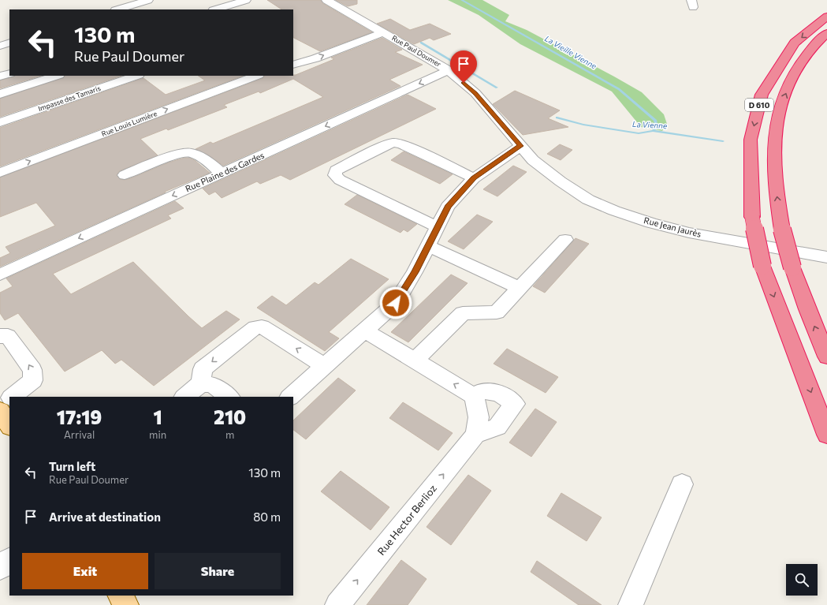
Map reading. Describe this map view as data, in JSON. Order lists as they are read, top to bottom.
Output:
{
  "streets": {
    "highway": ["D 610"],
    "street": [
      "Rue Paul Doumer",
      "Impasse des Tamaris",
      "Rue Louis Lumière",
      "Rue Plaine des Gardes",
      "Rue Jean Jaurès",
      "Rue Hector Berlioz"
    ]
  },
  "crossings": [
    ["Rue Paul Doumer", "Rue Plaine des Gardes"],
    ["Rue Paul Doumer", "Rue Jean Jaurès"]
  ],
  "one_way": ["Rue Hector Berlioz"],
  "water": ["La Vieille Vienne", "La Vienne"],
  "page": {
    "turn": ["130 m", "Rue Paul Doumer"],
    "eta": [
      "17:19",
      "Arrival",
      "1",
      "min",
      "210",
      "m"
    ],
    "list": [
      {
        "name": "Turn left",
        "note": "Rue Paul Doumer",
        "value": "130 m"
      },
      {
        "name": "Arrive at destination",
        "value": "80 m"
      }
    ],
    "buttons": ["Exit", "Share"]
  }
}
